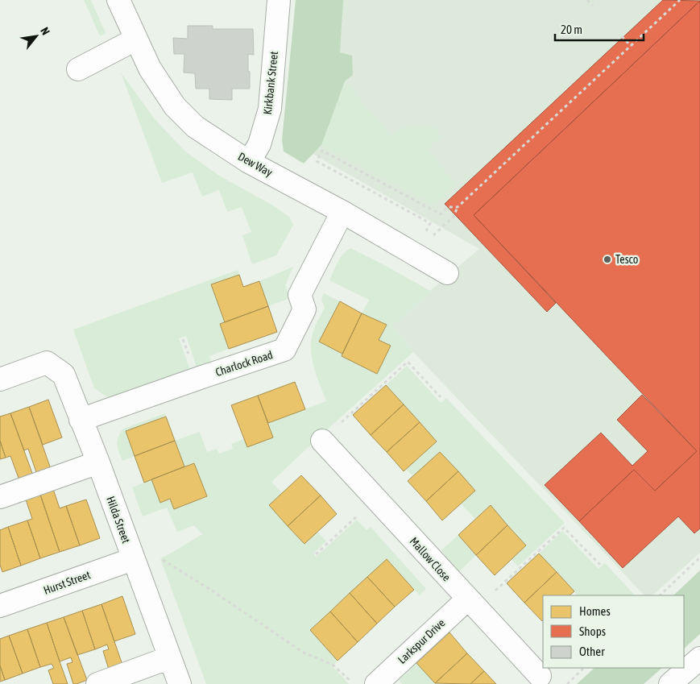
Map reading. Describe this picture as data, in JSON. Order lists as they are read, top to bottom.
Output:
{
  "streets": {
    "main road": [
      "Kirkbank Street",
      "Dew Way",
      "Charlock Road",
      "Hilda Street",
      "Mallow Close",
      "Hurst Street",
      "Larkspur Drive"
    ]
  },
  "crossings": [
    ["Kirkbank Street", "Dew Way"],
    ["Dew Way", "Charlock Road"],
    ["Charlock Road", "Hilda Street"],
    ["Hilda Street", "Hurst Street"],
    ["Mallow Close", "Larkspur Drive"]
  ],
  "places": ["Tesco"],
  "legend": ["Homes", "Shops", "Other"],
  "scale_bar": "20 m",
  "north": "top right"
}
